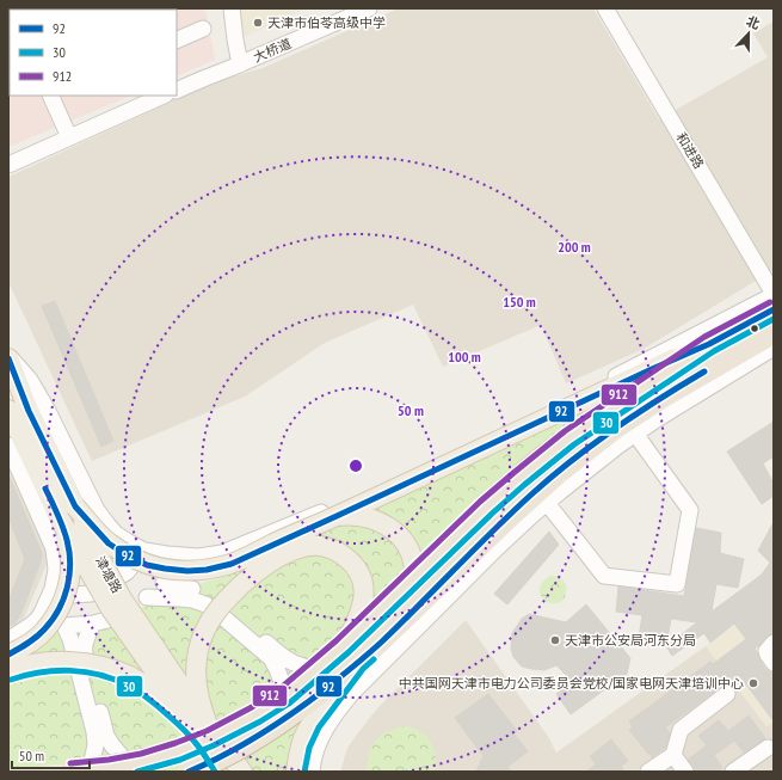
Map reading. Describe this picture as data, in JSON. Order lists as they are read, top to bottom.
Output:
{
  "streets": {
    "main road": ["津塘路"],
    "street": ["大桥道", "和进路"]
  },
  "places": ["天津市伯苓高级中学", "天津市公安局河东分局", "中共国网天津市电力公司委员会党校/国家电网天津培训中心"],
  "lines": ["transit line 912", "transit line 92", "transit line 30"],
  "legend": ["92", "30", "912"],
  "scale_bar": "50 m",
  "north": "top",
  "rings": [
    "200 m",
    "150 m",
    "100 m",
    "50 m"
  ]
}
